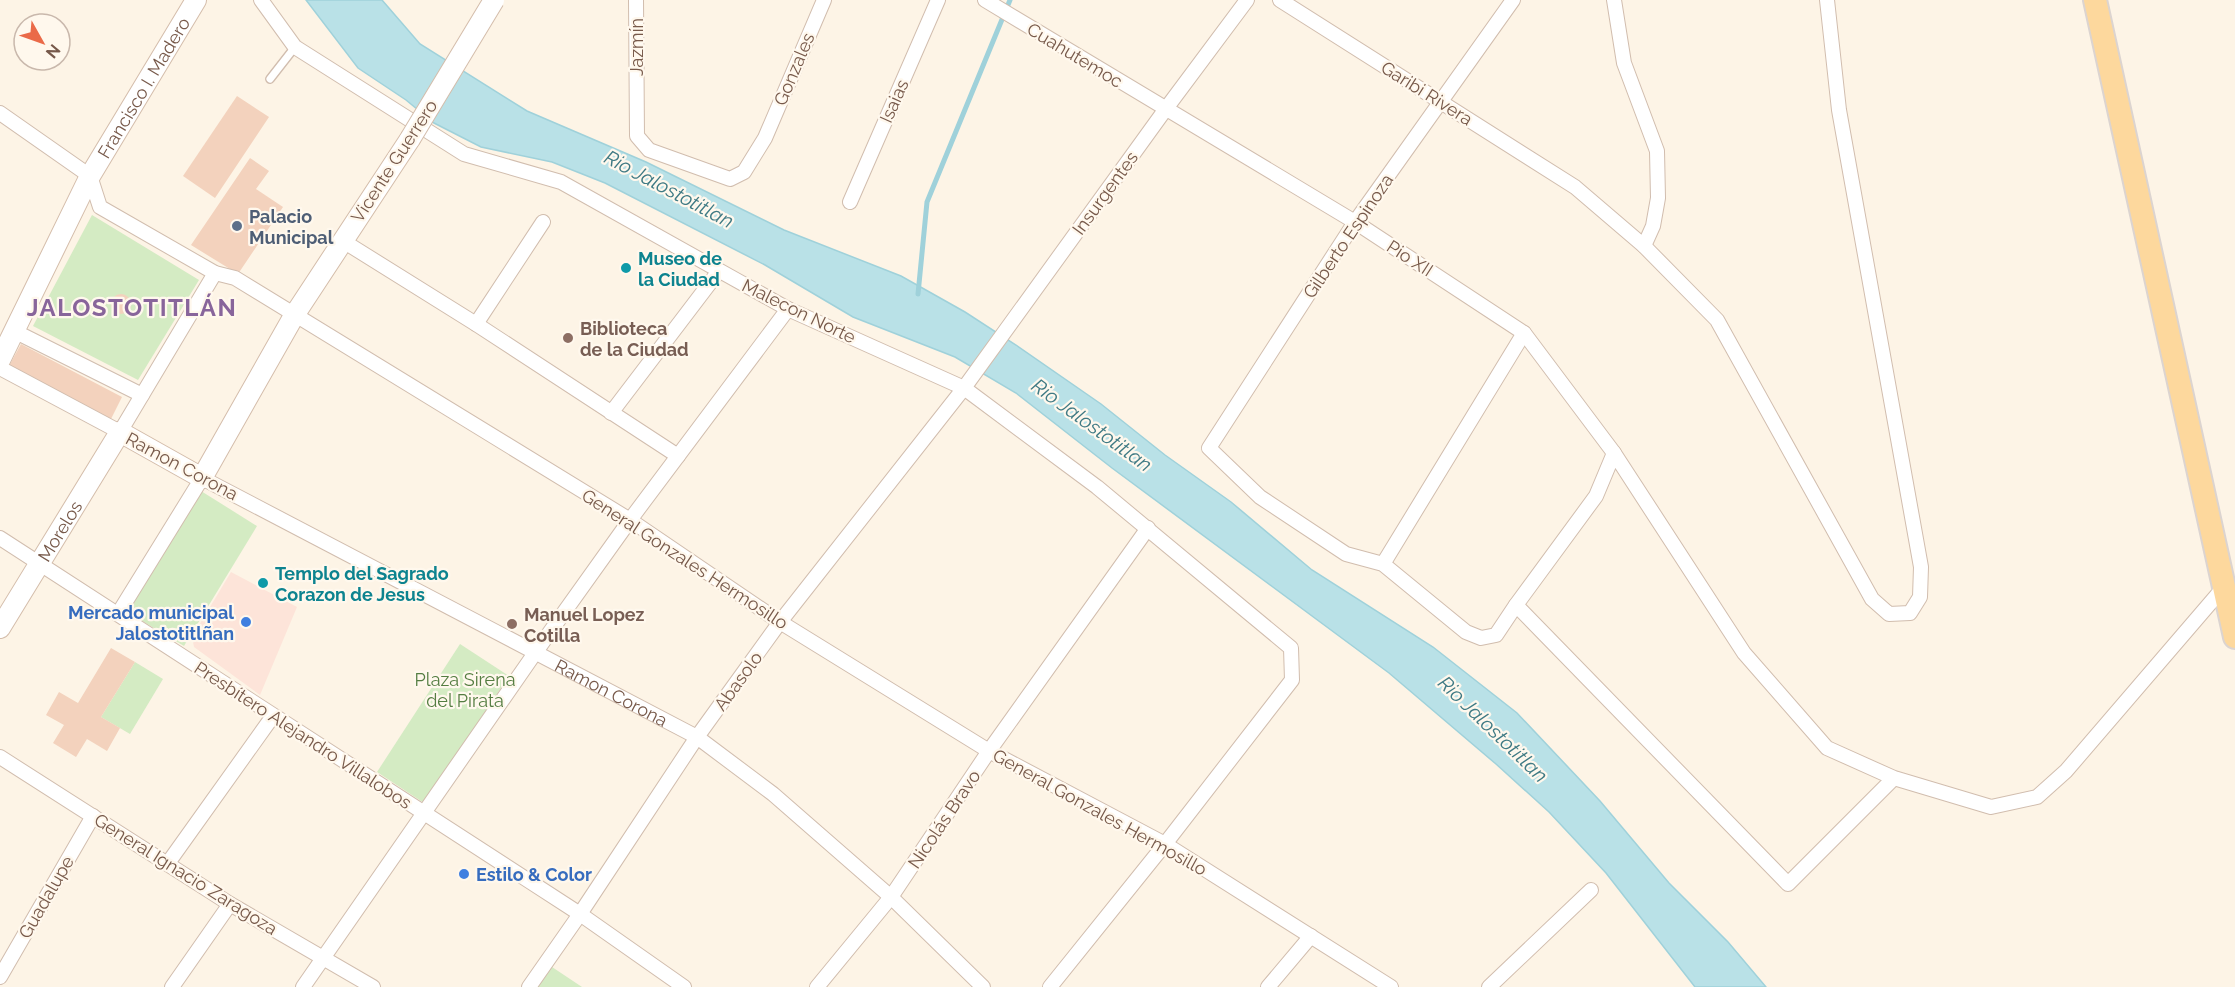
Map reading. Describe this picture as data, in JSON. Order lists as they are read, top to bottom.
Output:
{
  "streets": {
    "street": [
      "Jazmín",
      "Cuahutemoc",
      "Gonzales",
      "Francisco I. Madero",
      "Garibi Rivera",
      "Isaias",
      "Vicente Guerrero",
      "Insurgentes",
      "Gilberto Espinoza",
      "Pio XII",
      "Malecon Norte",
      "Ramon Corona",
      "Morelos",
      "General Gonzales Hermosillo",
      "Abasolo",
      "Presbítero Alejandro Villalobos",
      "Nicolás Bravo",
      "General Ignacio Zaragoza",
      "Guadalupe"
    ]
  },
  "crossings": [
    ["Jazmín", "Gonzales"],
    ["Cuahutemoc", "Insurgentes"],
    ["Cuahutemoc", "Pio XII"],
    ["Francisco I. Madero", "General Gonzales Hermosillo"],
    ["Garibi Rivera", "Gilberto Espinoza"],
    ["Vicente Guerrero", "Ramon Corona"],
    ["Vicente Guerrero", "General Gonzales Hermosillo"],
    ["Insurgentes", "Pio XII"],
    ["Insurgentes", "Malecon Norte"],
    ["Insurgentes", "Abasolo"],
    ["Gilberto Espinoza", "Pio XII"],
    ["Malecon Norte", "General Gonzales Hermosillo"],
    ["Malecon Norte", "Abasolo"],
    ["Malecon Norte", "Nicolás Bravo"],
    ["Ramon Corona", "Morelos"],
    ["Ramon Corona", "Abasolo"],
    ["Ramon Corona", "Nicolás Bravo"],
    ["Morelos", "Presbítero Alejandro Villalobos"],
    ["General Gonzales Hermosillo", "Abasolo"],
    ["General Gonzales Hermosillo", "Nicolás Bravo"],
    ["Abasolo", "Presbítero Alejandro Villalobos"],
    ["General Ignacio Zaragoza", "Guadalupe"]
  ],
  "districts": ["JALOSTOTITLÁN"],
  "water": ["Rio Jalostotitlan"],
  "parks": ["Plaza Sirena del Pirata"],
  "places": [
    "Palacio Municipal",
    "Museo de la Ciudad",
    "Biblioteca de la Ciudad",
    "Templo del Sagrado Corazon de Jesus",
    "Mercado municipal Jalostotitlñan",
    "Manuel Lopez Cotilla",
    "Estilo & Color"
  ],
  "north": "bottom right"
}
